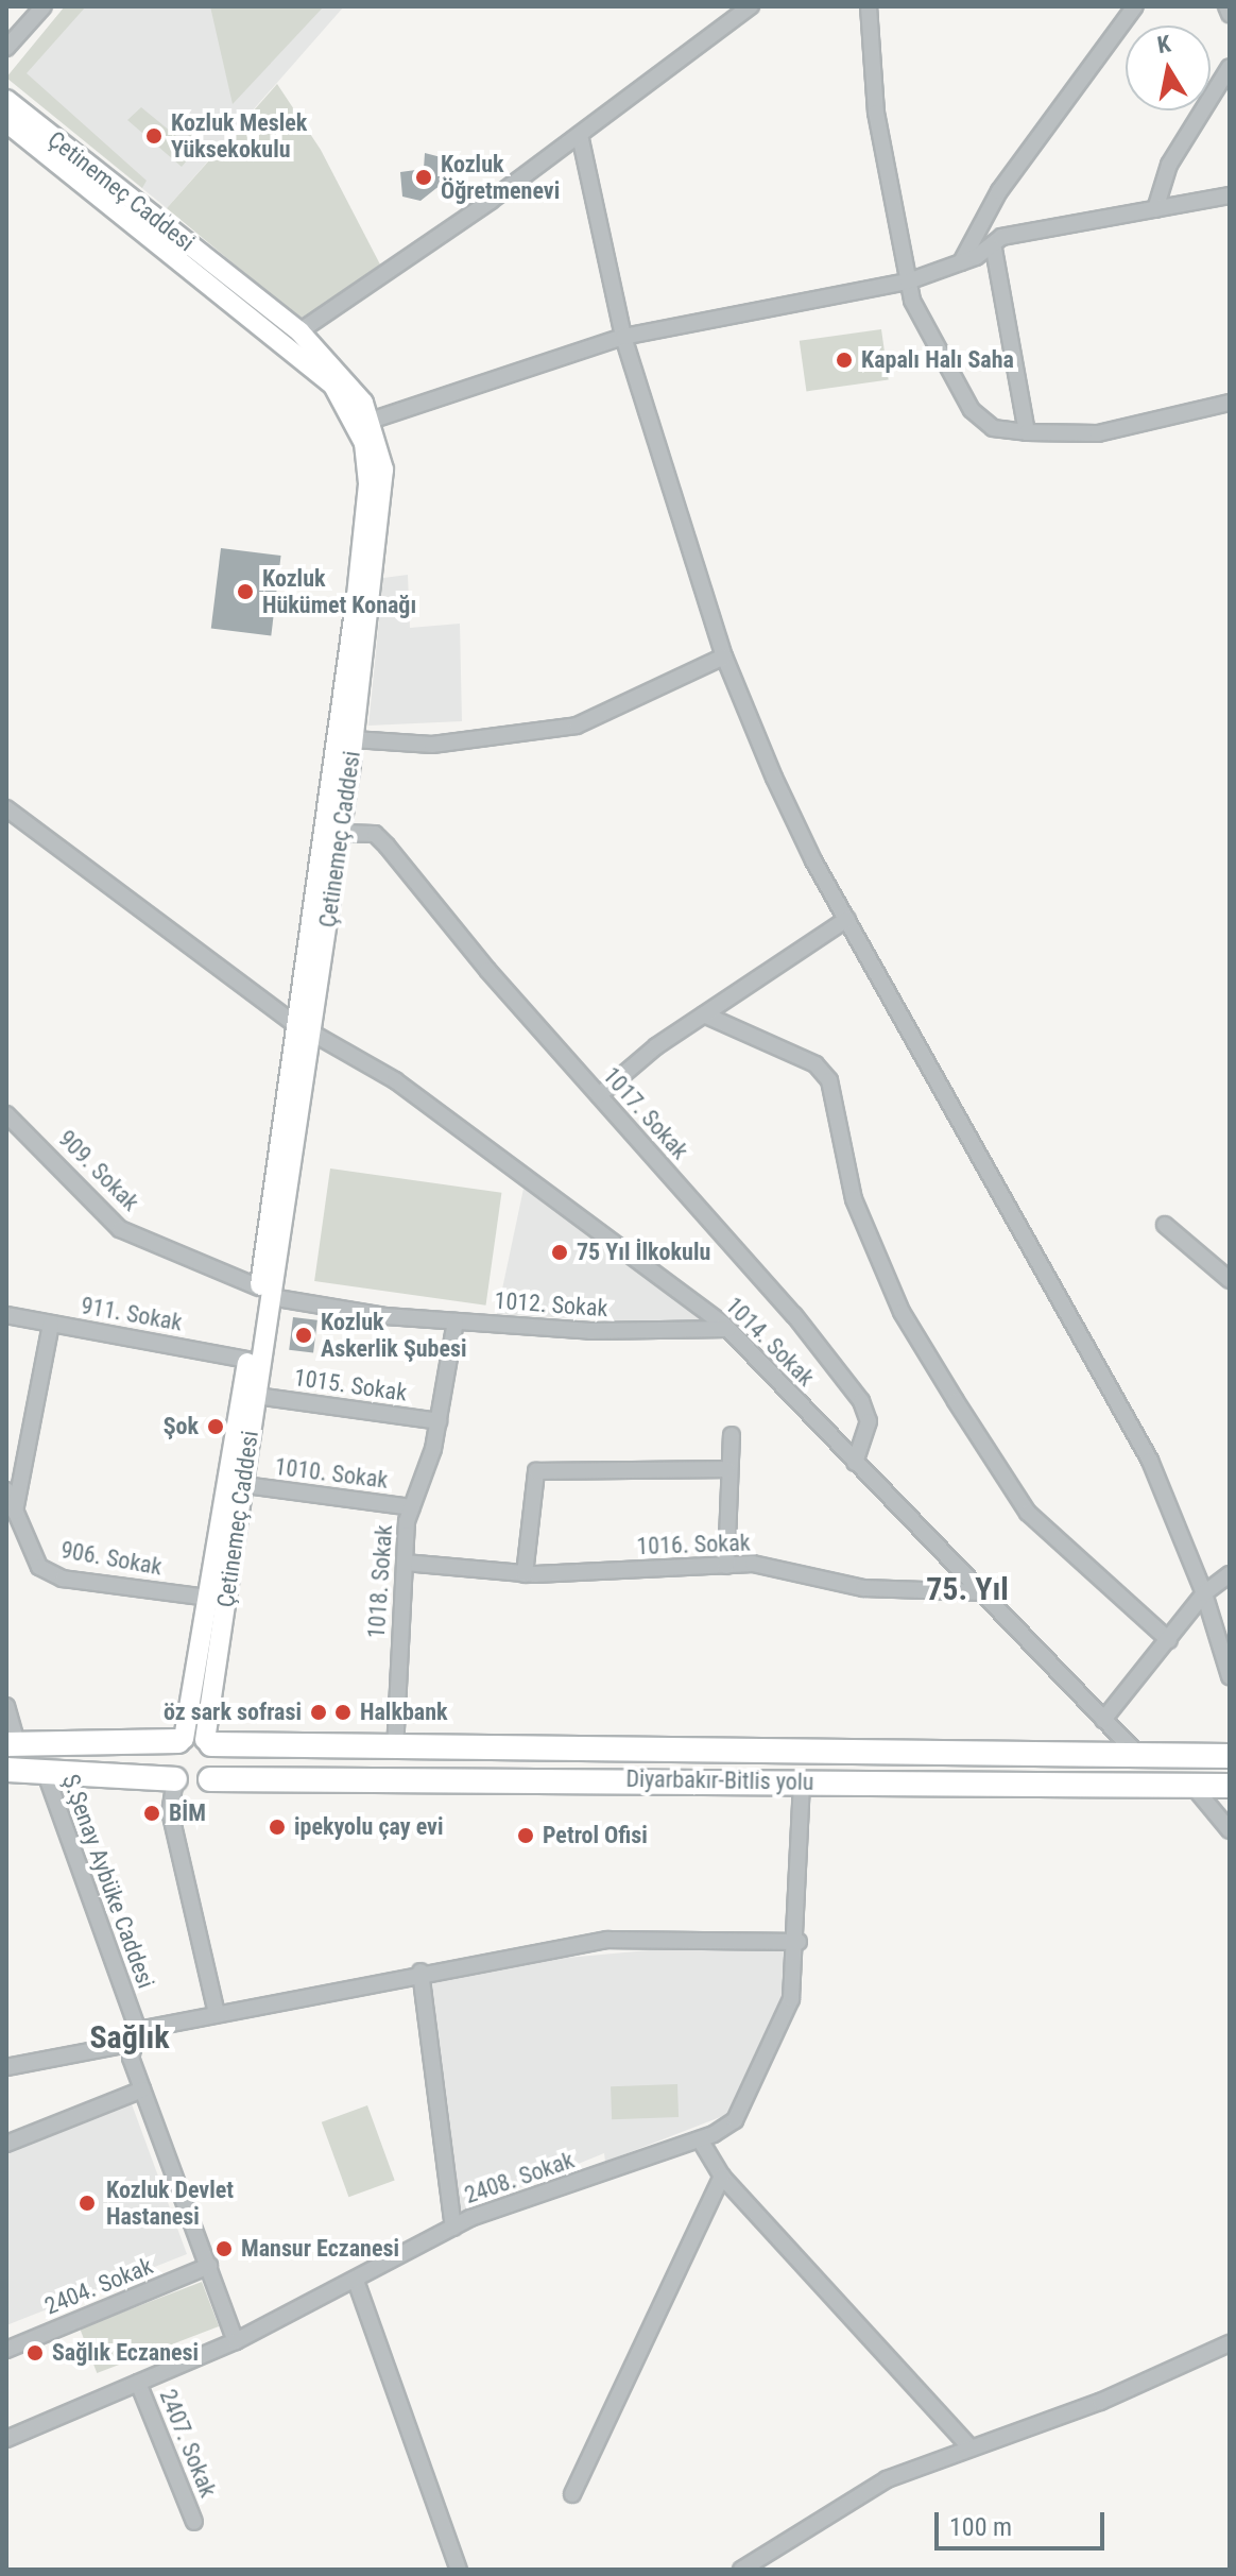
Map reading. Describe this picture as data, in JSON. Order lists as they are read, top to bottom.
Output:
{
  "streets": {
    "highway": ["Diyarbakır-Bitlis yolu"],
    "main road": ["Çetinemeç Caddesi"],
    "street": [
      "1017. Sokak",
      "909. Sokak",
      "1012. Sokak",
      "911. Sokak",
      "1014. Sokak",
      "1015. Sokak",
      "1010. Sokak",
      "1016. Sokak",
      "906. Sokak",
      "1018. Sokak",
      "Ş.Şenay Aybüke Caddesi",
      "2408. Sokak",
      "2404. Sokak",
      "2407. Sokak"
    ]
  },
  "crossings": [
    ["Çetinemeç Caddesi", "1017. Sokak"],
    ["Çetinemeç Caddesi", "909. Sokak"],
    ["Çetinemeç Caddesi", "1012. Sokak"],
    ["Çetinemeç Caddesi", "911. Sokak"],
    ["Çetinemeç Caddesi", "1014. Sokak"],
    ["Çetinemeç Caddesi", "1015. Sokak"],
    ["Çetinemeç Caddesi", "1010. Sokak"],
    ["Çetinemeç Caddesi", "906. Sokak"],
    ["Çetinemeç Caddesi", "Diyarbakır-Bitlis yolu"],
    ["1017. Sokak", "1014. Sokak"],
    ["909. Sokak", "1012. Sokak"],
    ["1012. Sokak", "1014. Sokak"],
    ["1012. Sokak", "1018. Sokak"],
    ["1014. Sokak", "1016. Sokak"],
    ["1014. Sokak", "Diyarbakır-Bitlis yolu"],
    ["1015. Sokak", "1018. Sokak"],
    ["1010. Sokak", "1018. Sokak"],
    ["1016. Sokak", "1018. Sokak"],
    ["1018. Sokak", "Diyarbakır-Bitlis yolu"],
    ["Diyarbakır-Bitlis yolu", "2408. Sokak"],
    ["Ş.Şenay Aybüke Caddesi", "2408. Sokak"],
    ["Ş.Şenay Aybüke Caddesi", "2404. Sokak"],
    ["2408. Sokak", "2407. Sokak"]
  ],
  "districts": ["75. Yıl", "Sağlık"],
  "places": [
    "Kozluk Meslek Yüksekokulu",
    "Kozluk Öğretmenevi",
    "Kapalı Halı Saha",
    "Kozluk Hükümet Konağı",
    "75 Yıl İlkokulu",
    "Kozluk Askerlik Şubesi",
    "Şok",
    "öz sark sofrasi",
    "Halkbank",
    "BİM",
    "ipekyolu çay evi",
    "Petrol Ofisi",
    "Kozluk Devlet Hastanesi",
    "Mansur Eczanesi",
    "Sağlık Eczanesi"
  ],
  "scale_bar": "100 m",
  "north": "top"
}
